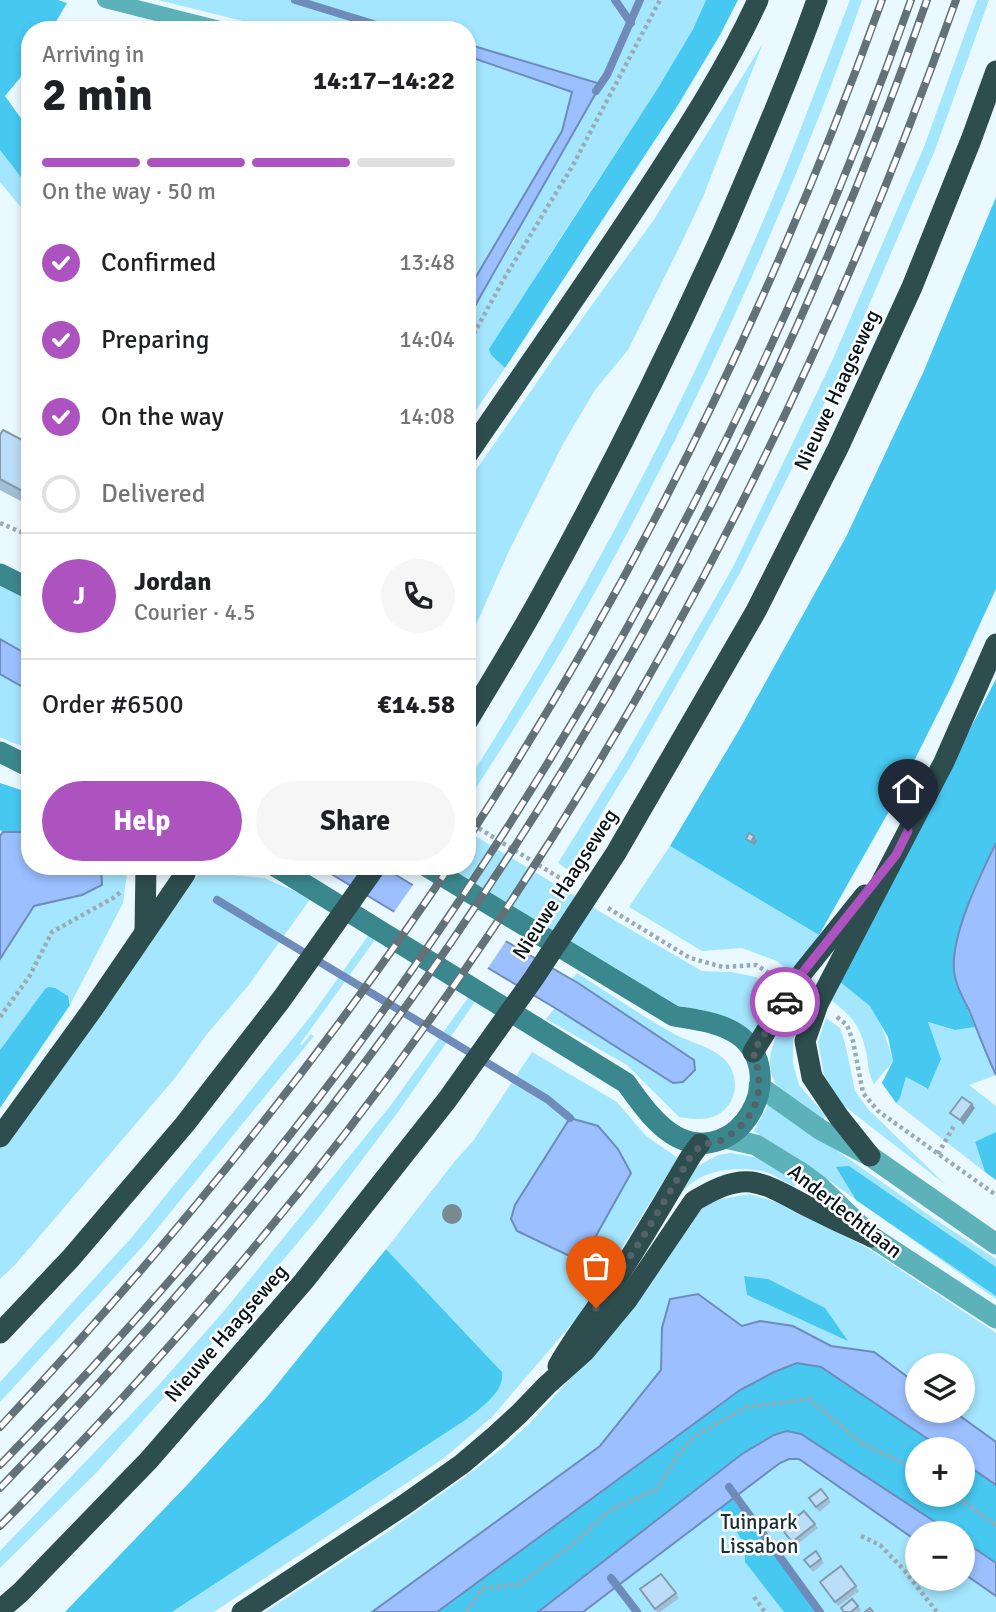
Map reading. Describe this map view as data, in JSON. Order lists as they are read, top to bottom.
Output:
{
  "streets": {
    "highway": ["Nieuwe Haagseweg"],
    "street": ["Anderlechtlaan"]
  },
  "parks": ["Tuinpark Lissabon"],
  "page": {
    "heading": ["2 min", "Arriving in", "14:17–14:22"],
    "panel": [
      "Jordan",
      "Courier · 4.5",
      "Order #6500",
      "€14.58"
    ],
    "bar": "On the way · 50 m",
    "list": [
      ["Confirmed", "13:48"],
      ["Preparing", "14:04"],
      ["On the way", "14:08"],
      "Delivered"
    ],
    "round": "J",
    "buttons": ["Help", "Share"],
    "map_buttons": ["+", "−"]
  }
}
